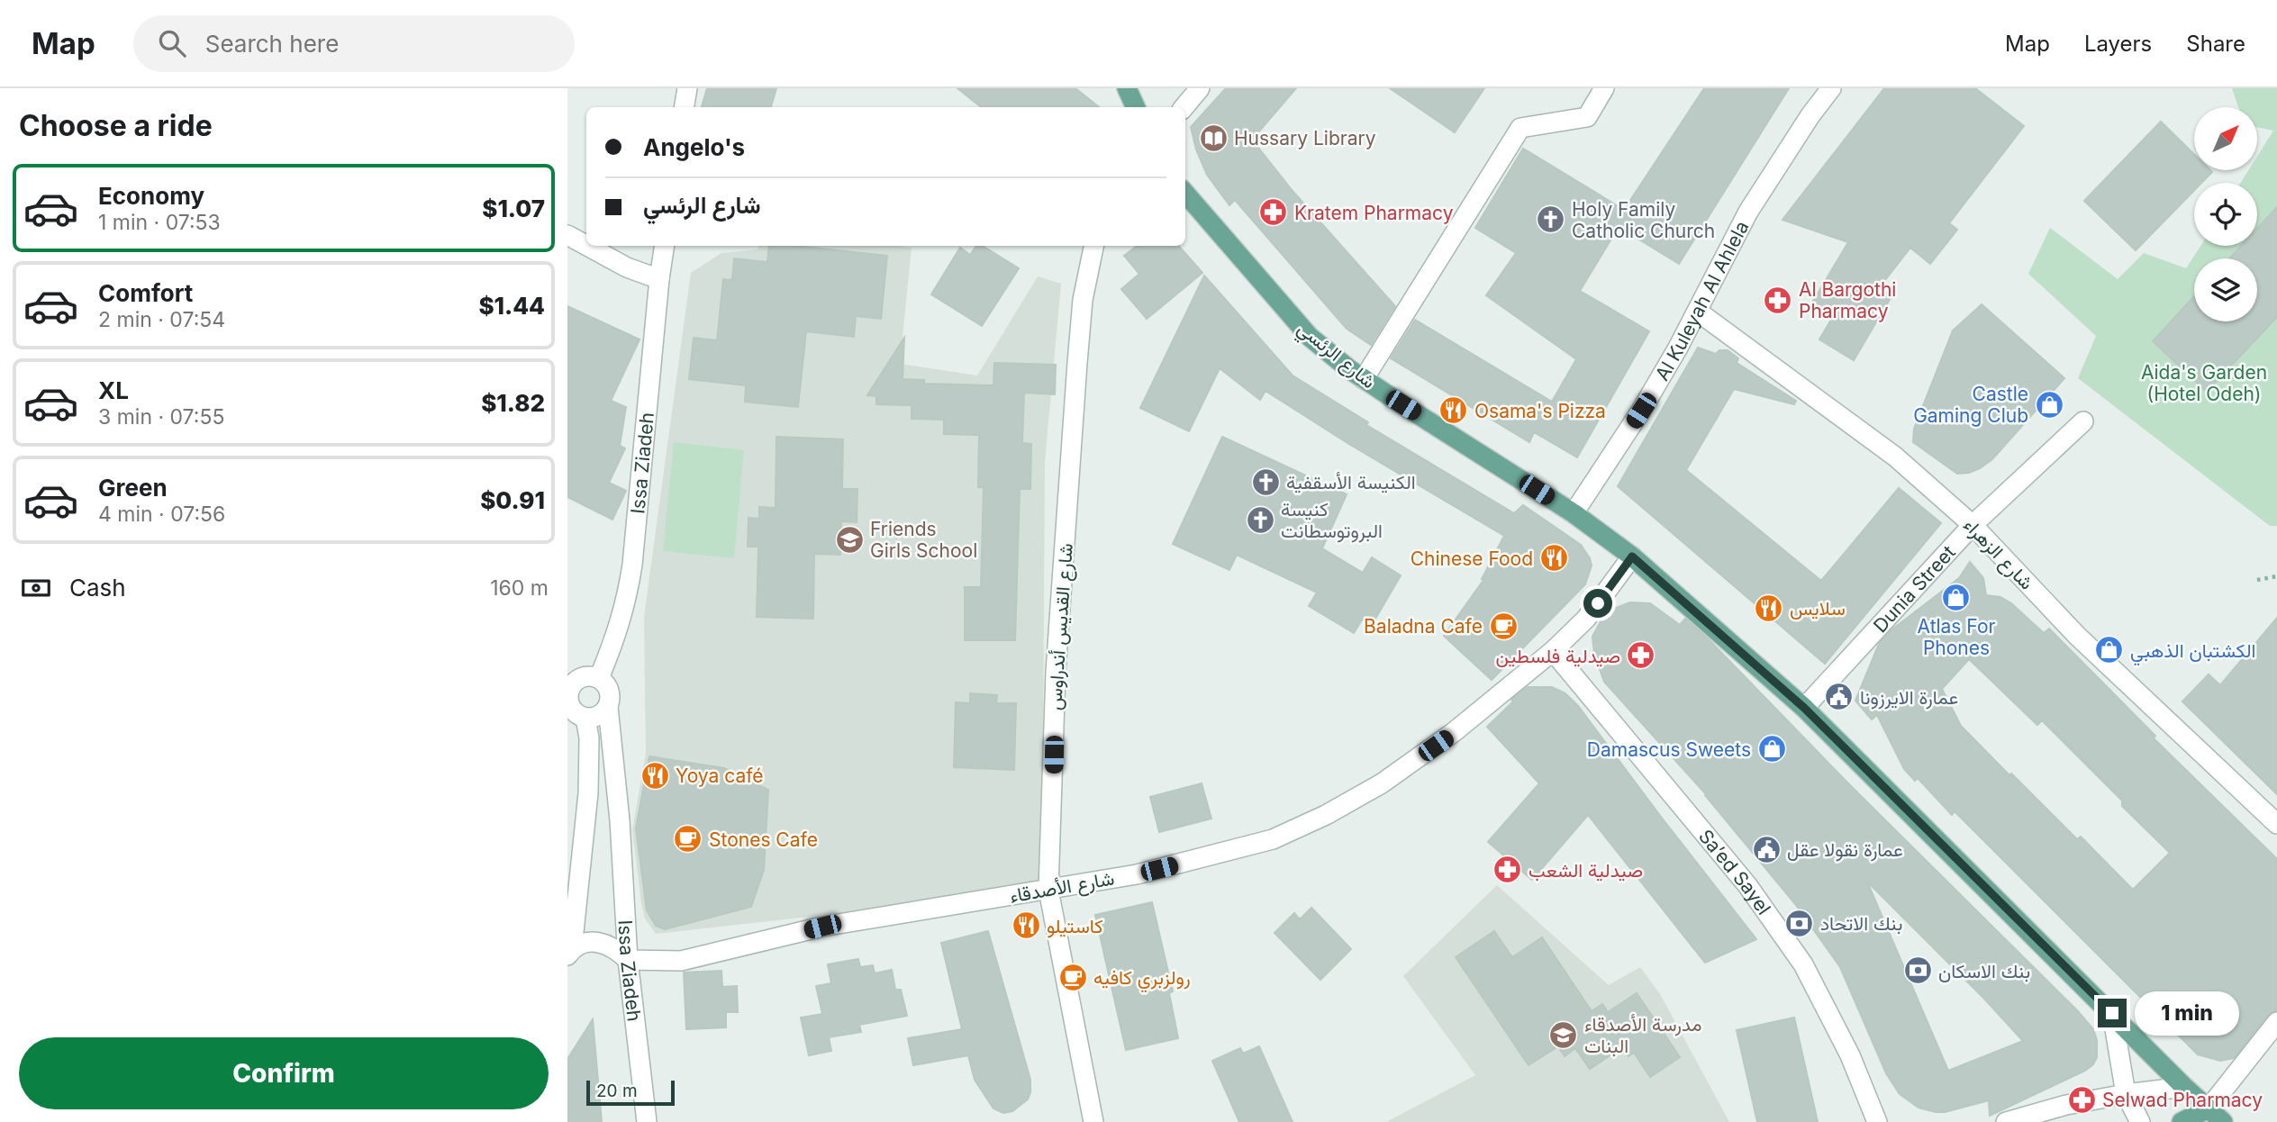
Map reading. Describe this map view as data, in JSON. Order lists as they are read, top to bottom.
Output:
{
  "streets": {
    "main road": ["شارع الرئسي"],
    "street": [
      "Al Kuleyah Al Ahlela",
      "Issa Ziadeh",
      "شارع الزهراء",
      "Dunia Street",
      "شارع القديس أندراوس",
      "Sa’ed Sayel",
      "شارع الأصدقاء"
    ]
  },
  "crossings": [
    ["Al Kuleyah Al Ahlela", "شارع الرئسي"],
    ["Al Kuleyah Al Ahlela", "شارع الزهراء"],
    ["شارع الرئسي", "Dunia Street"],
    ["شارع الرئسي", "شارع الأصدقاء"],
    ["Issa Ziadeh", "شارع الأصدقاء"],
    ["شارع الزهراء", "Dunia Street"],
    ["شارع القديس أندراوس", "شارع الأصدقاء"],
    ["Sa’ed Sayel", "شارع الأصدقاء"]
  ],
  "parks": ["Aida's Garden (Hotel Odeh)"],
  "places": {
    "library": ["Hussary Library"],
    "pharmacy": [
      "Kratem Pharmacy",
      "Al Bargothi Pharmacy",
      "صيدلية فلسطين",
      "صيدلية الشعب",
      "Selwad Pharmacy"
    ],
    "church": ["Holy Family Catholic Church", "الكنيسة الأسقفية", "كنيسة البروتوسطانت"],
    "shop": [
      "Castle Gaming Club",
      "Atlas For Phones",
      "الكشتبان الذهبي",
      "Damascus Sweets"
    ],
    "restaurant": [
      "Osama's Pizza",
      "Chinese Food",
      "سلايس",
      "Yoya café",
      "كاستيلو"
    ],
    "school or university": ["Friends Girls School", "مدرسة الأصدقاء البنات"],
    "cafe": ["Baladna Cafe", "Stones Cafe", "رولزبري كافيه"],
    "public building": ["عمارة الايرزونا", "عمارة نقولا عقل"],
    "bank": ["بنك الاتحاد", "بنك الاسكان"]
  },
  "scale_bar": "20 m",
  "north": "top right",
  "page": {
    "header": "Map",
    "search": "Search here",
    "nav": ["Map", "Layers", "Share"],
    "heading": "Choose a ride",
    "banner": ["Angelo's", "شارع الرئسي"],
    "list": [
      {
        "name": "Economy",
        "note": "1 min · 07:53",
        "value": "$1.07"
      },
      {
        "name": "Comfort",
        "note": "2 min · 07:54",
        "value": "$1.44"
      },
      {
        "name": "XL",
        "note": "3 min · 07:55",
        "value": "$1.82"
      },
      {
        "name": "Green",
        "note": "4 min · 07:56",
        "value": "$0.91"
      }
    ],
    "pay": ["Cash", "160 m"],
    "bubble": "1 min",
    "buttons": "Confirm",
    "scale": "20 m"
  }
}
